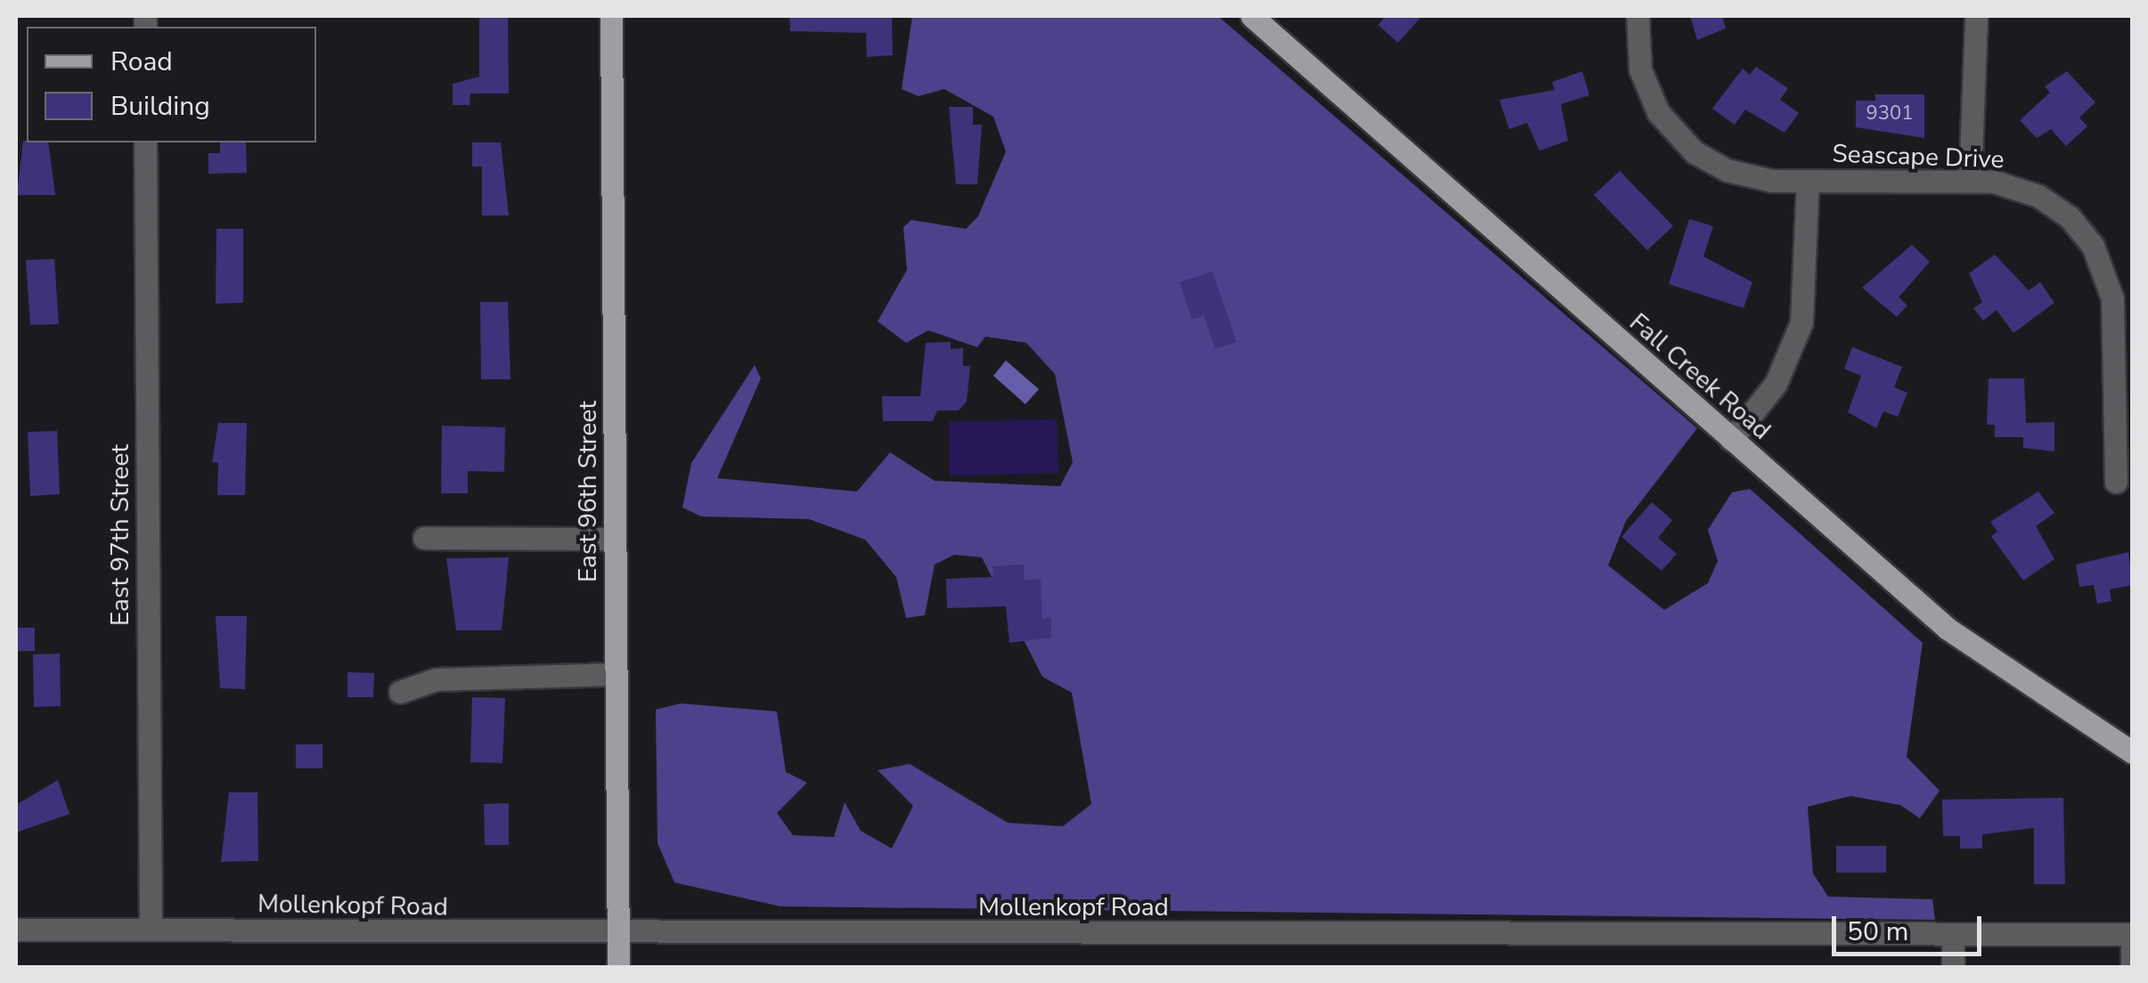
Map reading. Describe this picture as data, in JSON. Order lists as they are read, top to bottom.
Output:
{
  "streets": {
    "main road": ["Fall Creek Road", "East 96th Street"],
    "street": ["Seascape Drive", "East 97th Street", "Mollenkopf Road"]
  },
  "crossings": [
    ["East 96th Street", "Mollenkopf Road"],
    ["East 97th Street", "Mollenkopf Road"]
  ],
  "house_numbers": ["9301"],
  "legend": ["Road", "Building"],
  "scale_bar": "50 m"
}
